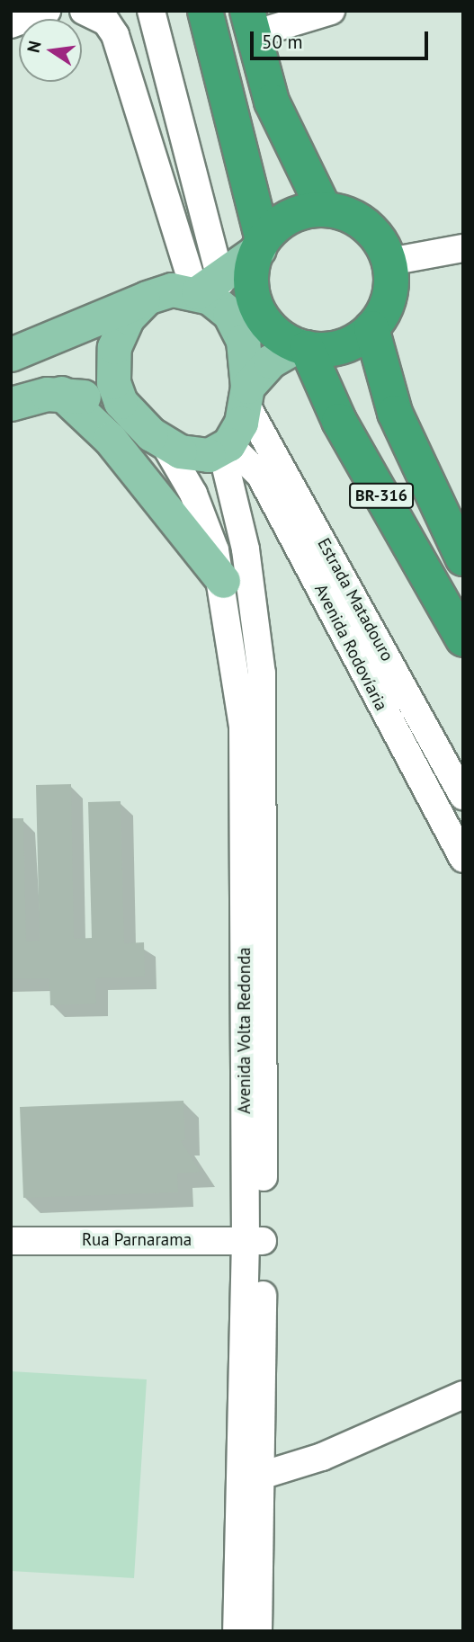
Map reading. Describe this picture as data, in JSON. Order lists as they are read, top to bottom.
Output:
{
  "streets": {
    "highway": ["BR-316"],
    "street": [
      "Estrada Matadouro",
      "Avenida Rodovíaria",
      "Avenida Volta Redonda",
      "Rua Parnarama"
    ]
  },
  "crossings": [
    ["Estrada Matadouro", "Avenida Rodovíaria"],
    ["Estrada Matadouro", "Avenida Volta Redonda"],
    ["Avenida Rodovíaria", "Avenida Volta Redonda"],
    ["Avenida Volta Redonda", "Rua Parnarama"]
  ],
  "scale_bar": "50 m",
  "north": "left"
}
